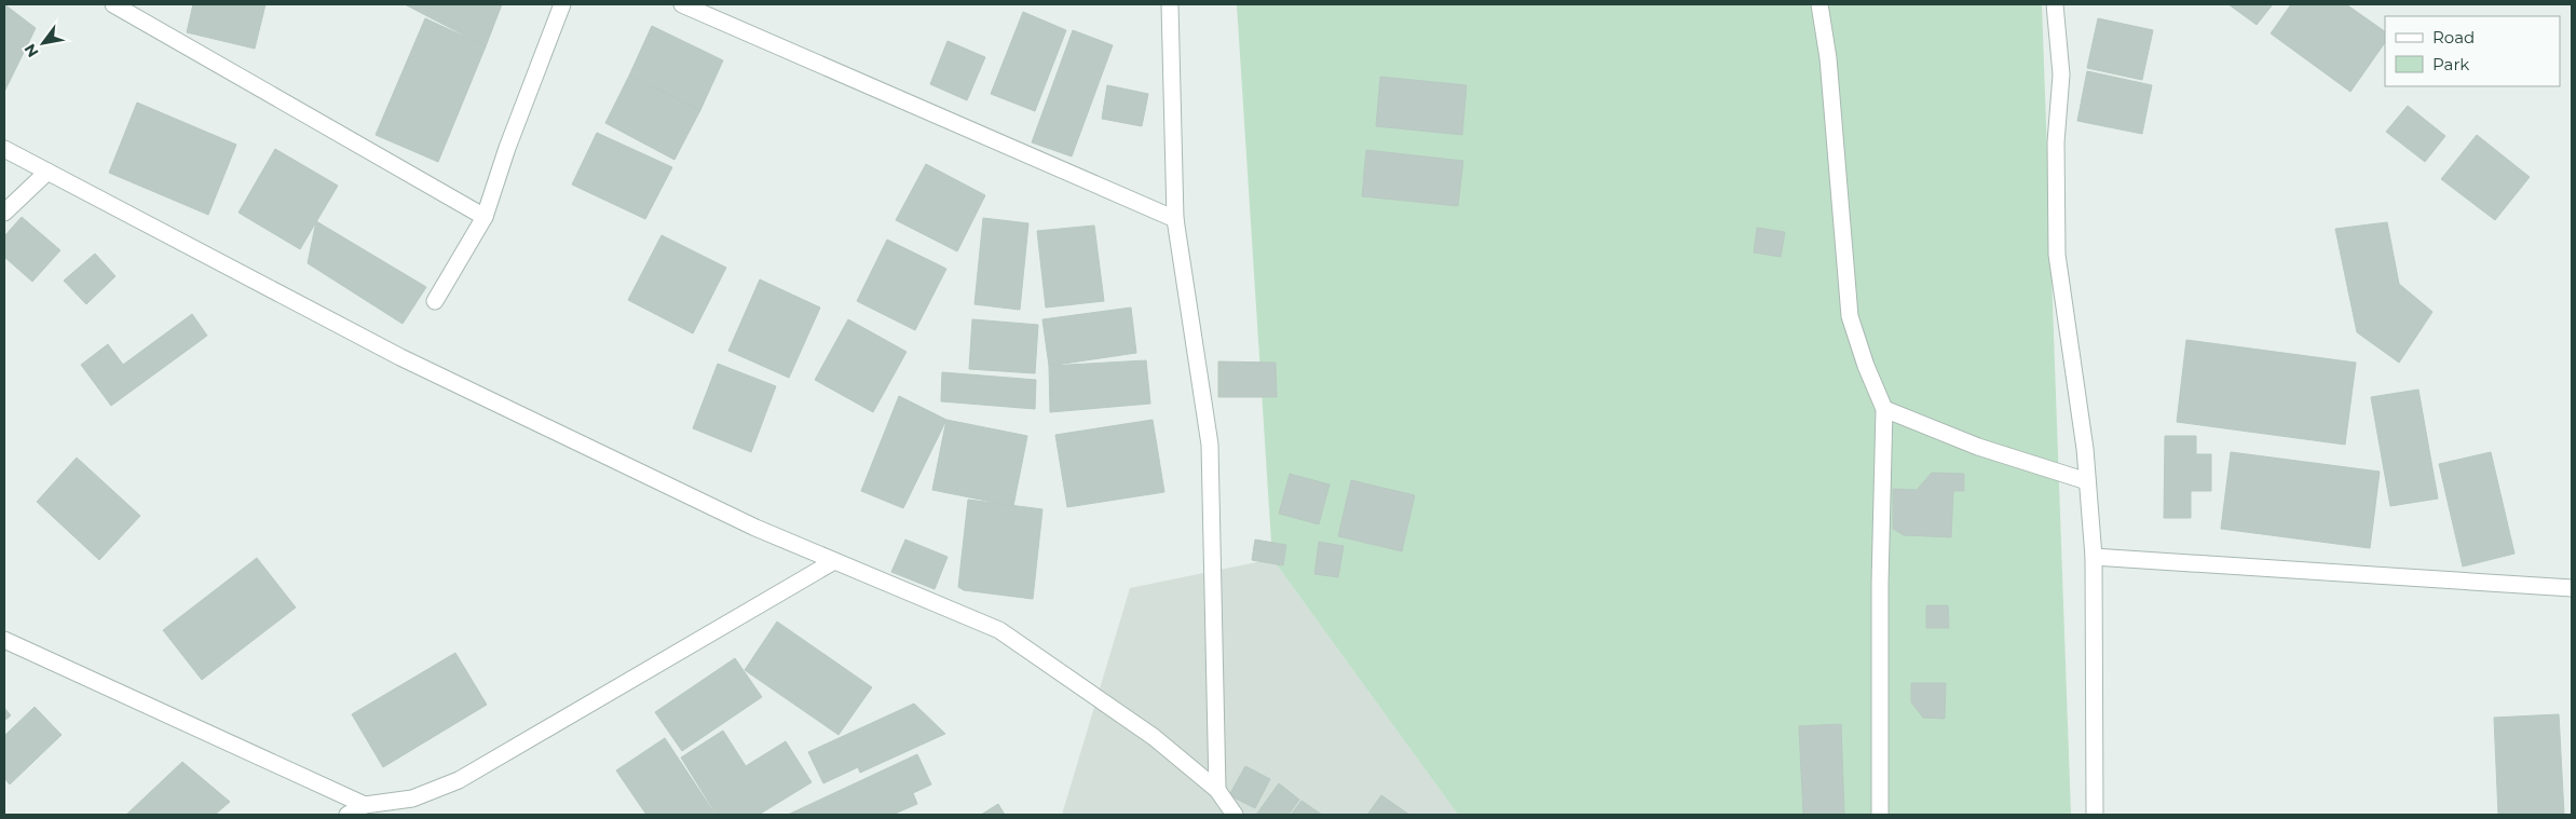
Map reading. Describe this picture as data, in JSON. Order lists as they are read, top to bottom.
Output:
{
  "legend": ["Road", "Park"],
  "north": "bottom left"
}
